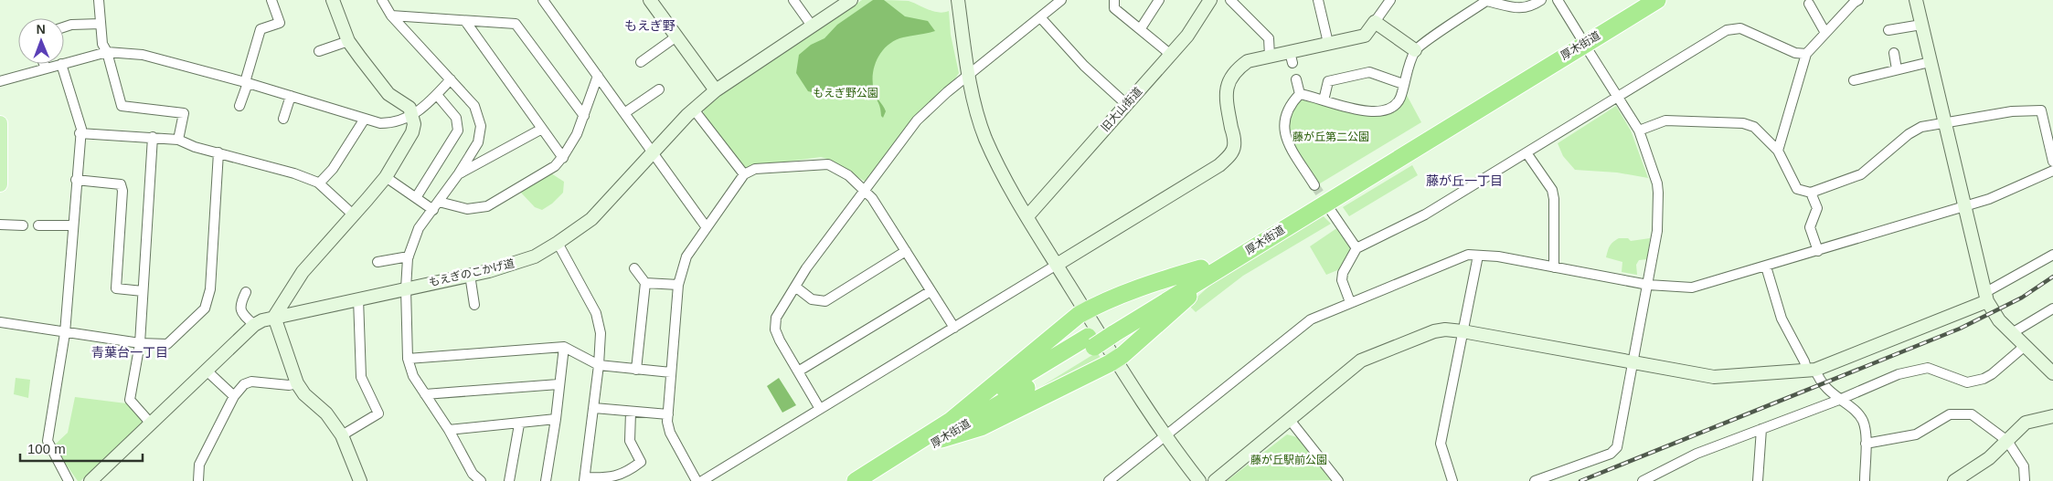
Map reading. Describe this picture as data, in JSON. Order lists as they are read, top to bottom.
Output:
{
  "streets": {
    "highway": ["厚木街道"],
    "street": ["旧大山街道", "もえぎのこかげ道"]
  },
  "districts": ["もえぎ野", "藤が丘一丁目", "青葉台一丁目"],
  "parks": ["もえぎ野公園", "藤が丘第二公園", "藤が丘駅前公園"],
  "scale_bar": "100 m",
  "north": "top"
}
